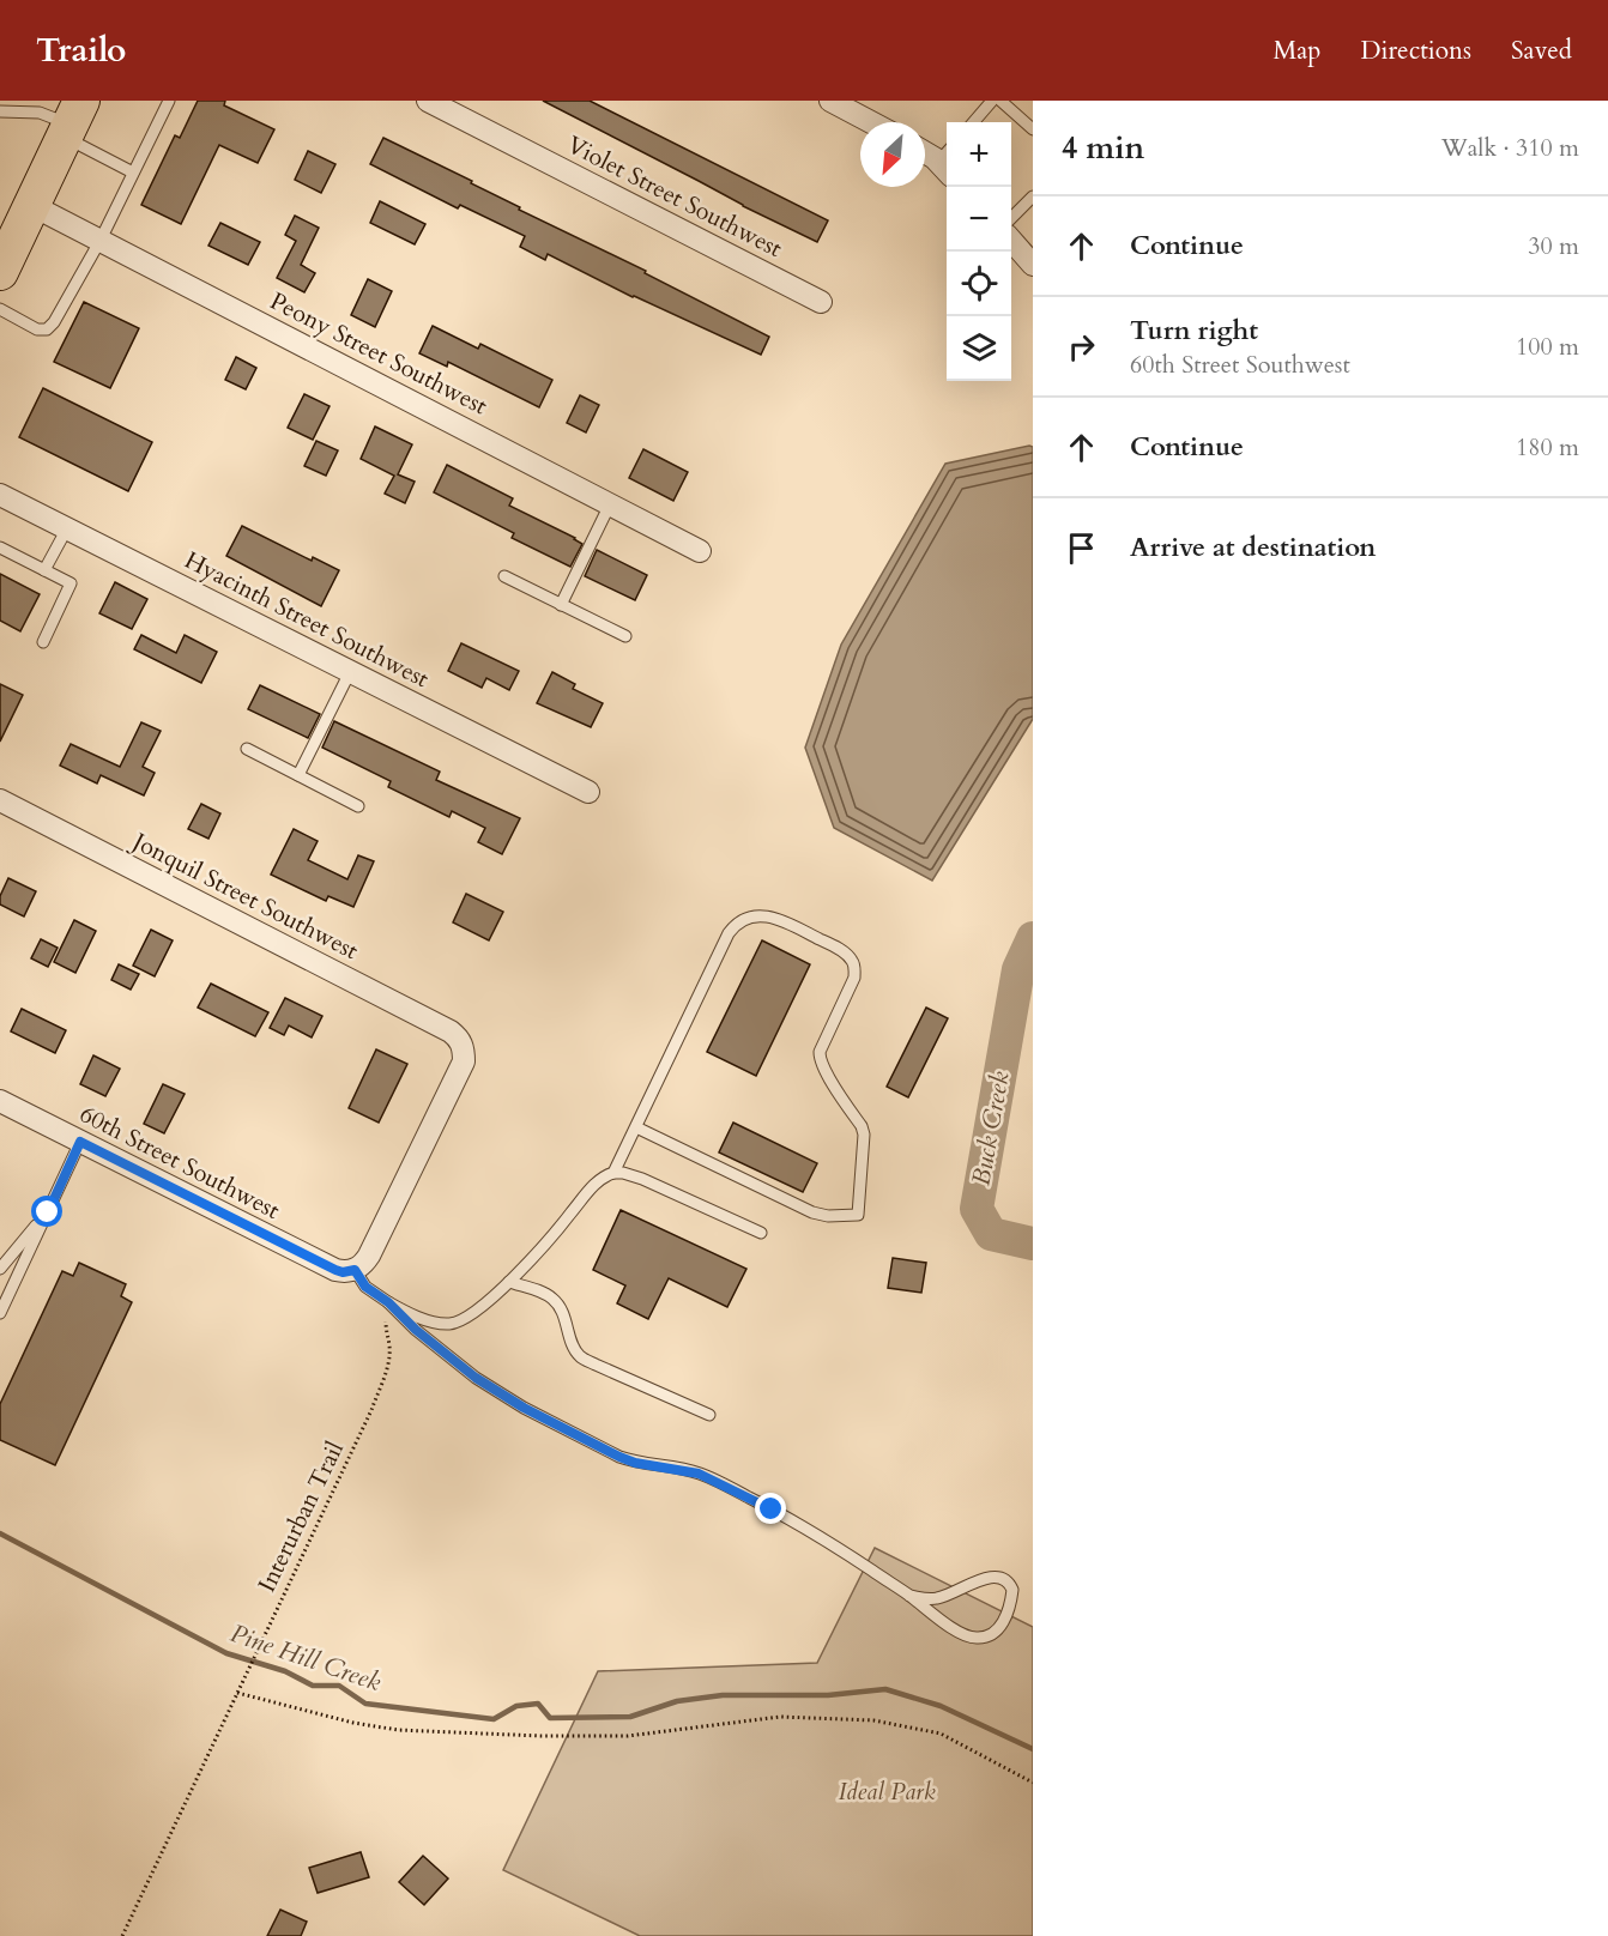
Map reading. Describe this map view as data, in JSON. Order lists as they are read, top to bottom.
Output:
{
  "streets": {
    "street": [
      "Violet Street Southwest",
      "Peony Street Southwest",
      "Hyacinth Street Southwest",
      "Jonquil Street Southwest",
      "60th Street Southwest"
    ],
    "path": ["Interurban Trail"]
  },
  "crossings": [
    ["Jonquil Street Southwest", "60th Street Southwest"]
  ],
  "water": ["Buck Creek", "Pine Hill Creek"],
  "parks": ["Ideal Park"],
  "north": "bottom left",
  "page": {
    "header": "Trailo",
    "nav": ["Map", "Directions", "Saved"],
    "heading": ["4 min", "Walk · 310 m"],
    "map_buttons": ["+", "−"],
    "list": [
      ["Continue", "30 m"],
      ["Turn right", "60th Street Southwest", "100 m"],
      ["Continue", "180 m"],
      "Arrive at destination"
    ]
  }
}
